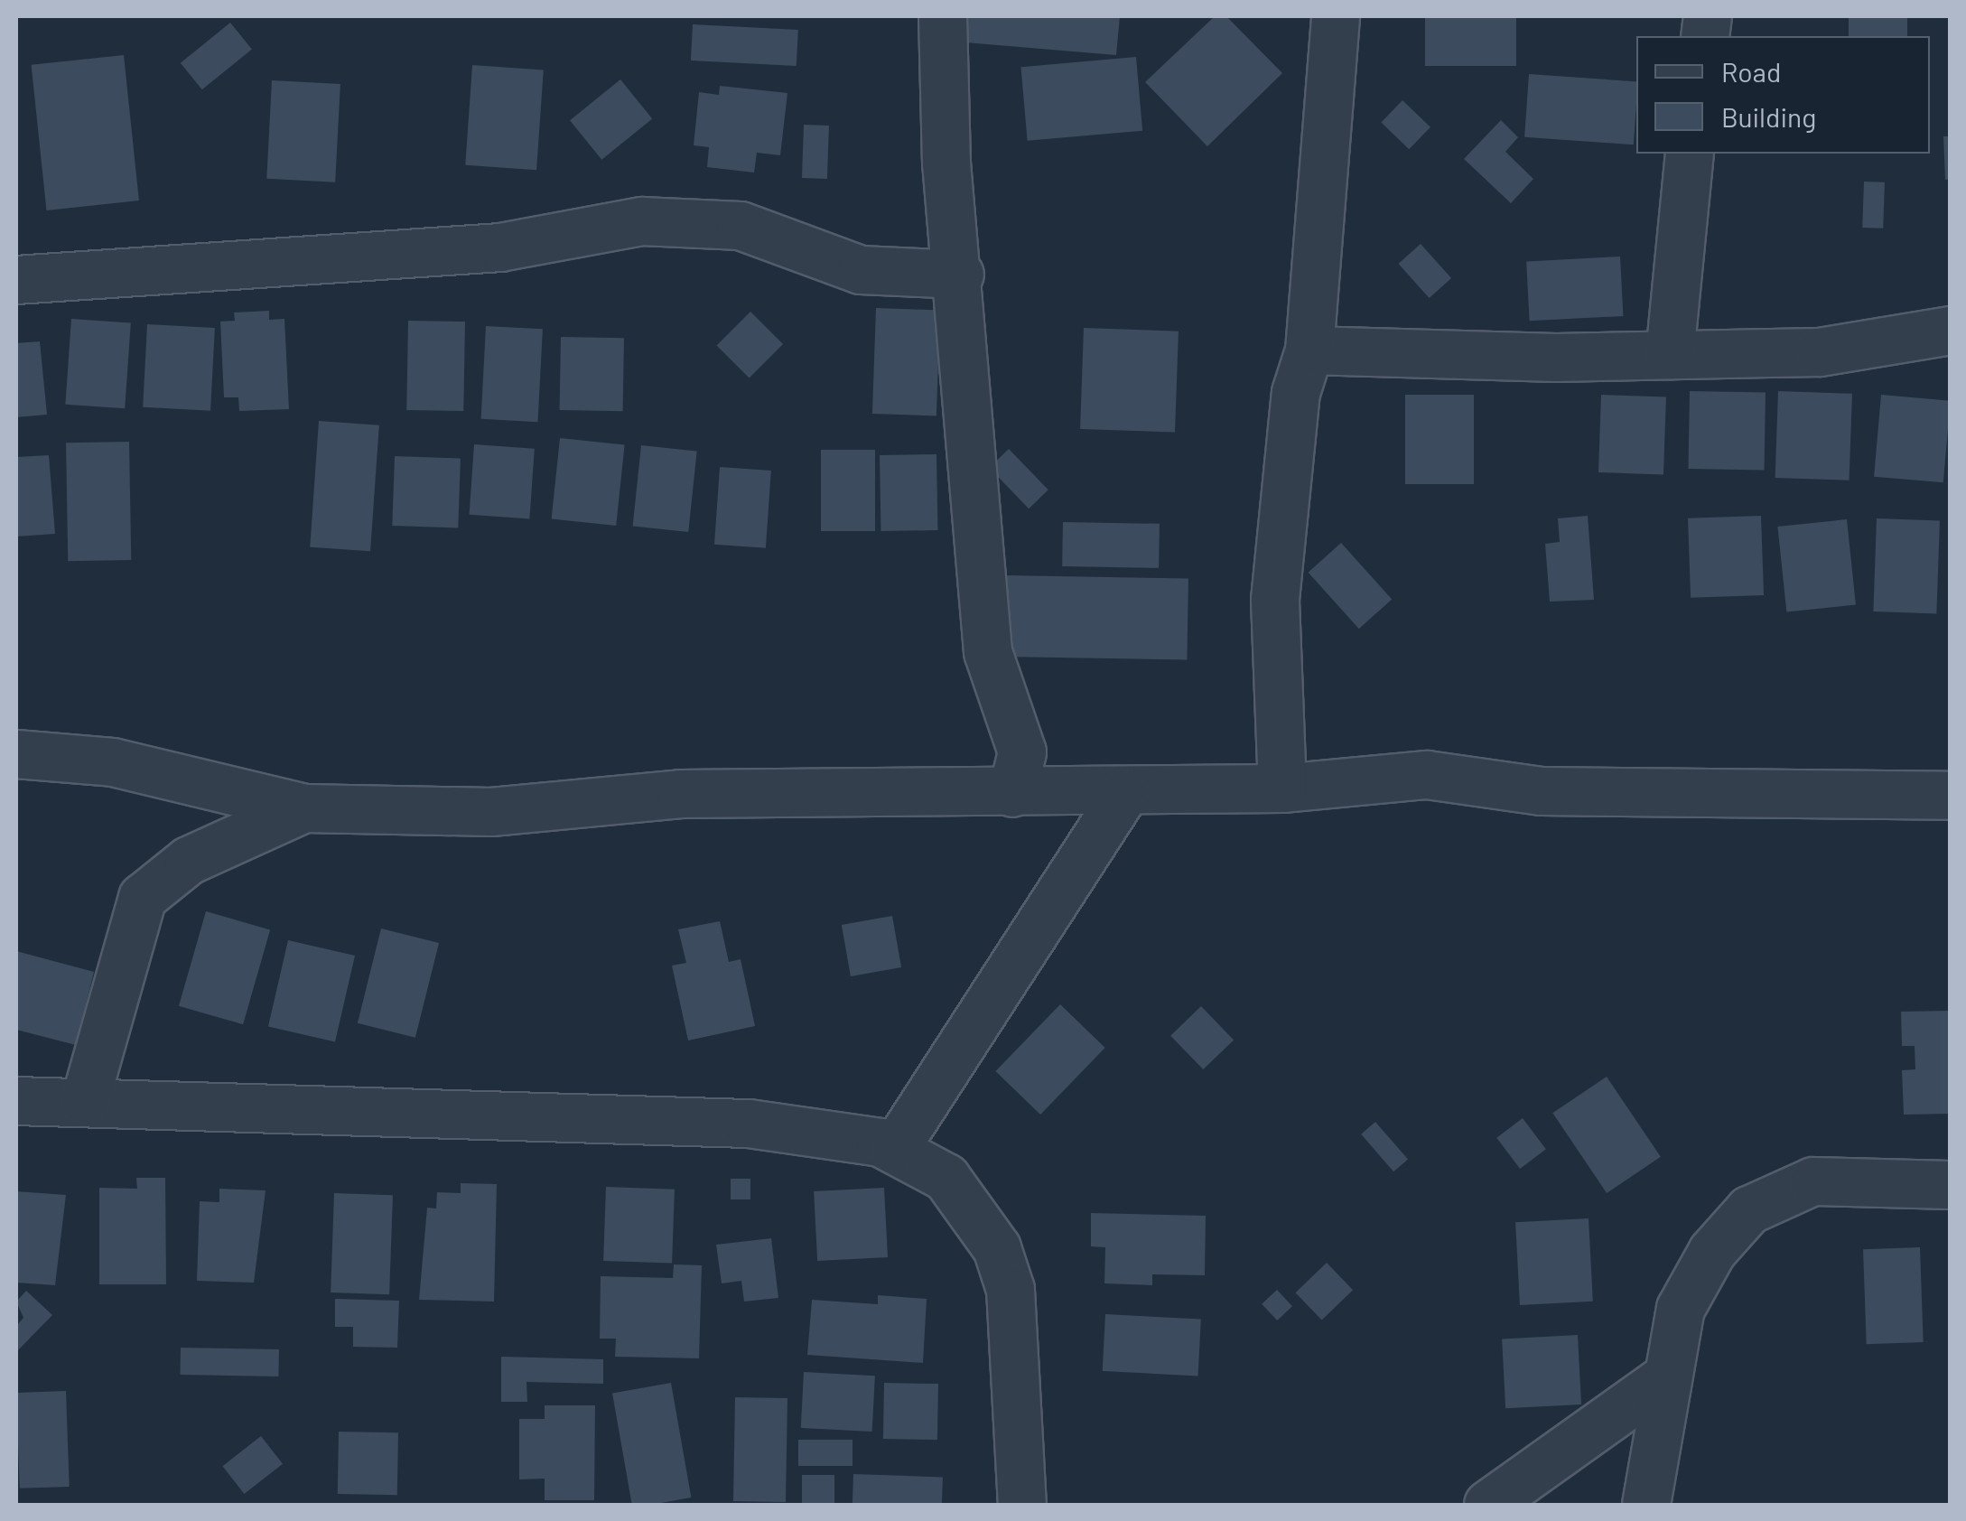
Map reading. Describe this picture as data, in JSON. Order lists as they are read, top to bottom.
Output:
{
  "legend": ["Road", "Building"]
}
